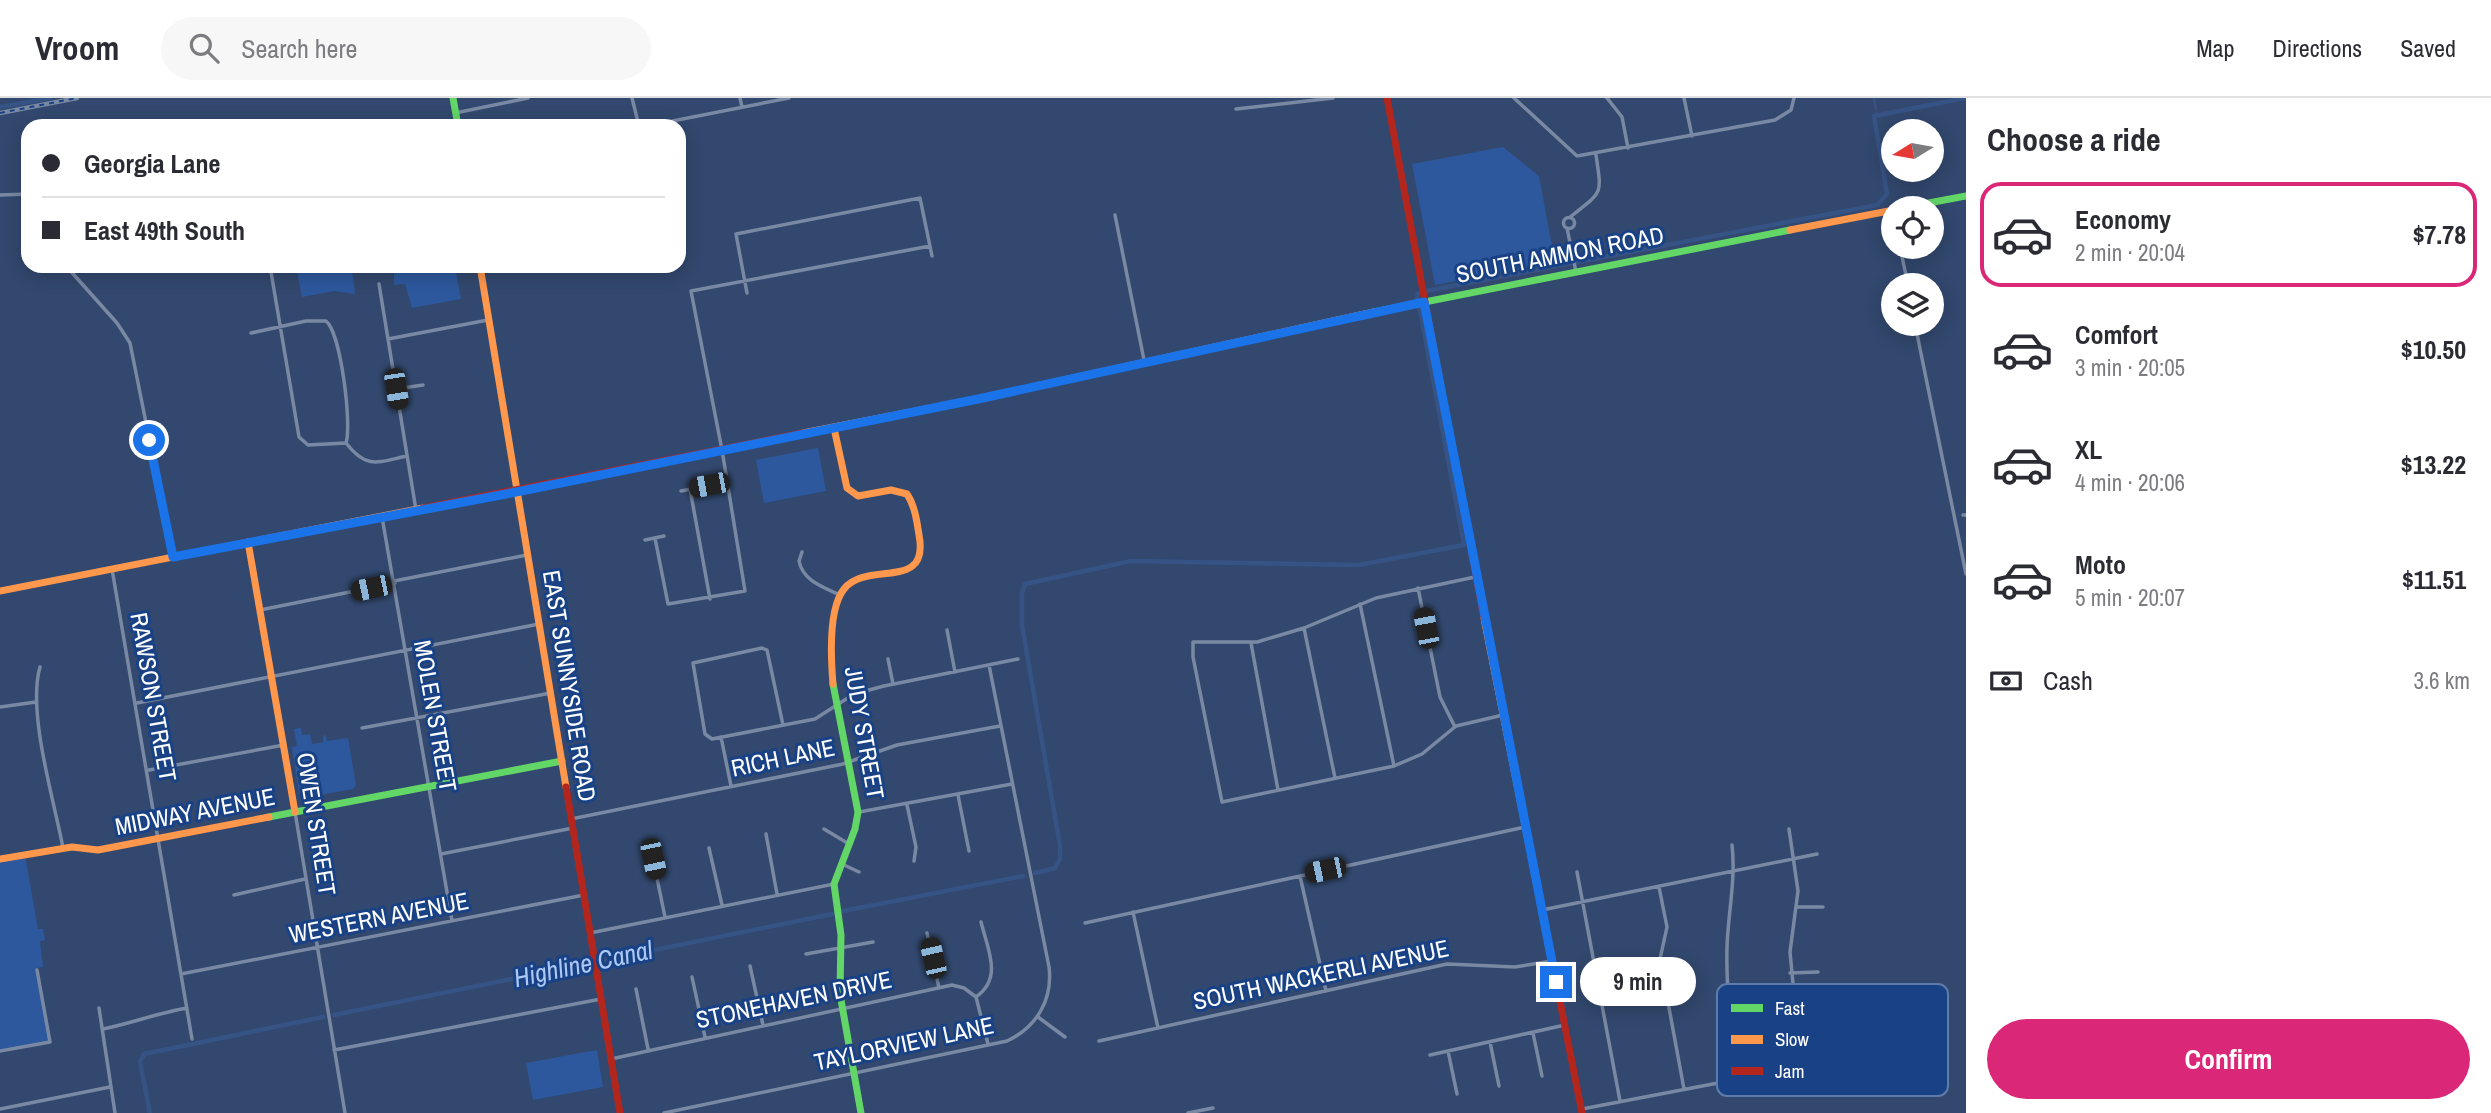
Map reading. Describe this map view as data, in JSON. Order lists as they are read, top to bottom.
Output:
{
  "streets": {
    "street": [
      "SOUTH AMMON ROAD",
      "EAST SUNNYSIDE ROAD",
      "RAWSON STREET",
      "MOLEN STREET",
      "JUDY STREET",
      "RICH LANE",
      "MIDWAY AVENUE",
      "OWEN STREET",
      "WESTERN AVENUE",
      "SOUTH WACKERLI AVENUE",
      "STONEHAVEN DRIVE",
      "TAYLORVIEW LANE"
    ]
  },
  "crossings": [
    ["SOUTH AMMON ROAD", "EAST SUNNYSIDE ROAD"],
    ["SOUTH AMMON ROAD", "RAWSON STREET"],
    ["SOUTH AMMON ROAD", "MOLEN STREET"],
    ["SOUTH AMMON ROAD", "OWEN STREET"],
    ["EAST SUNNYSIDE ROAD", "RICH LANE"],
    ["EAST SUNNYSIDE ROAD", "MIDWAY AVENUE"],
    ["EAST SUNNYSIDE ROAD", "WESTERN AVENUE"],
    ["EAST SUNNYSIDE ROAD", "STONEHAVEN DRIVE"],
    ["RAWSON STREET", "MIDWAY AVENUE"],
    ["RAWSON STREET", "WESTERN AVENUE"],
    ["MOLEN STREET", "MIDWAY AVENUE"],
    ["MOLEN STREET", "WESTERN AVENUE"],
    ["JUDY STREET", "RICH LANE"],
    ["JUDY STREET", "STONEHAVEN DRIVE"],
    ["JUDY STREET", "TAYLORVIEW LANE"],
    ["MIDWAY AVENUE", "OWEN STREET"],
    ["OWEN STREET", "WESTERN AVENUE"]
  ],
  "water": ["Highline Canal"],
  "legend": ["Fast", "Slow", "Jam"],
  "north": "left",
  "page": {
    "header": "Vroom",
    "search": "Search here",
    "nav": ["Map", "Directions", "Saved"],
    "heading": "Choose a ride",
    "banner": ["Georgia Lane", "East 49th South"],
    "list": [
      {
        "name": "Economy",
        "note": "2 min · 20:04",
        "value": "$7.78"
      },
      {
        "name": "Comfort",
        "note": "3 min · 20:05",
        "value": "$10.50"
      },
      {
        "name": "XL",
        "note": "4 min · 20:06",
        "value": "$13.22"
      },
      {
        "name": "Moto",
        "note": "5 min · 20:07",
        "value": "$11.51"
      }
    ],
    "pay": ["Cash", "3.6 km"],
    "bubble": "9 min",
    "buttons": "Confirm"
  }
}
